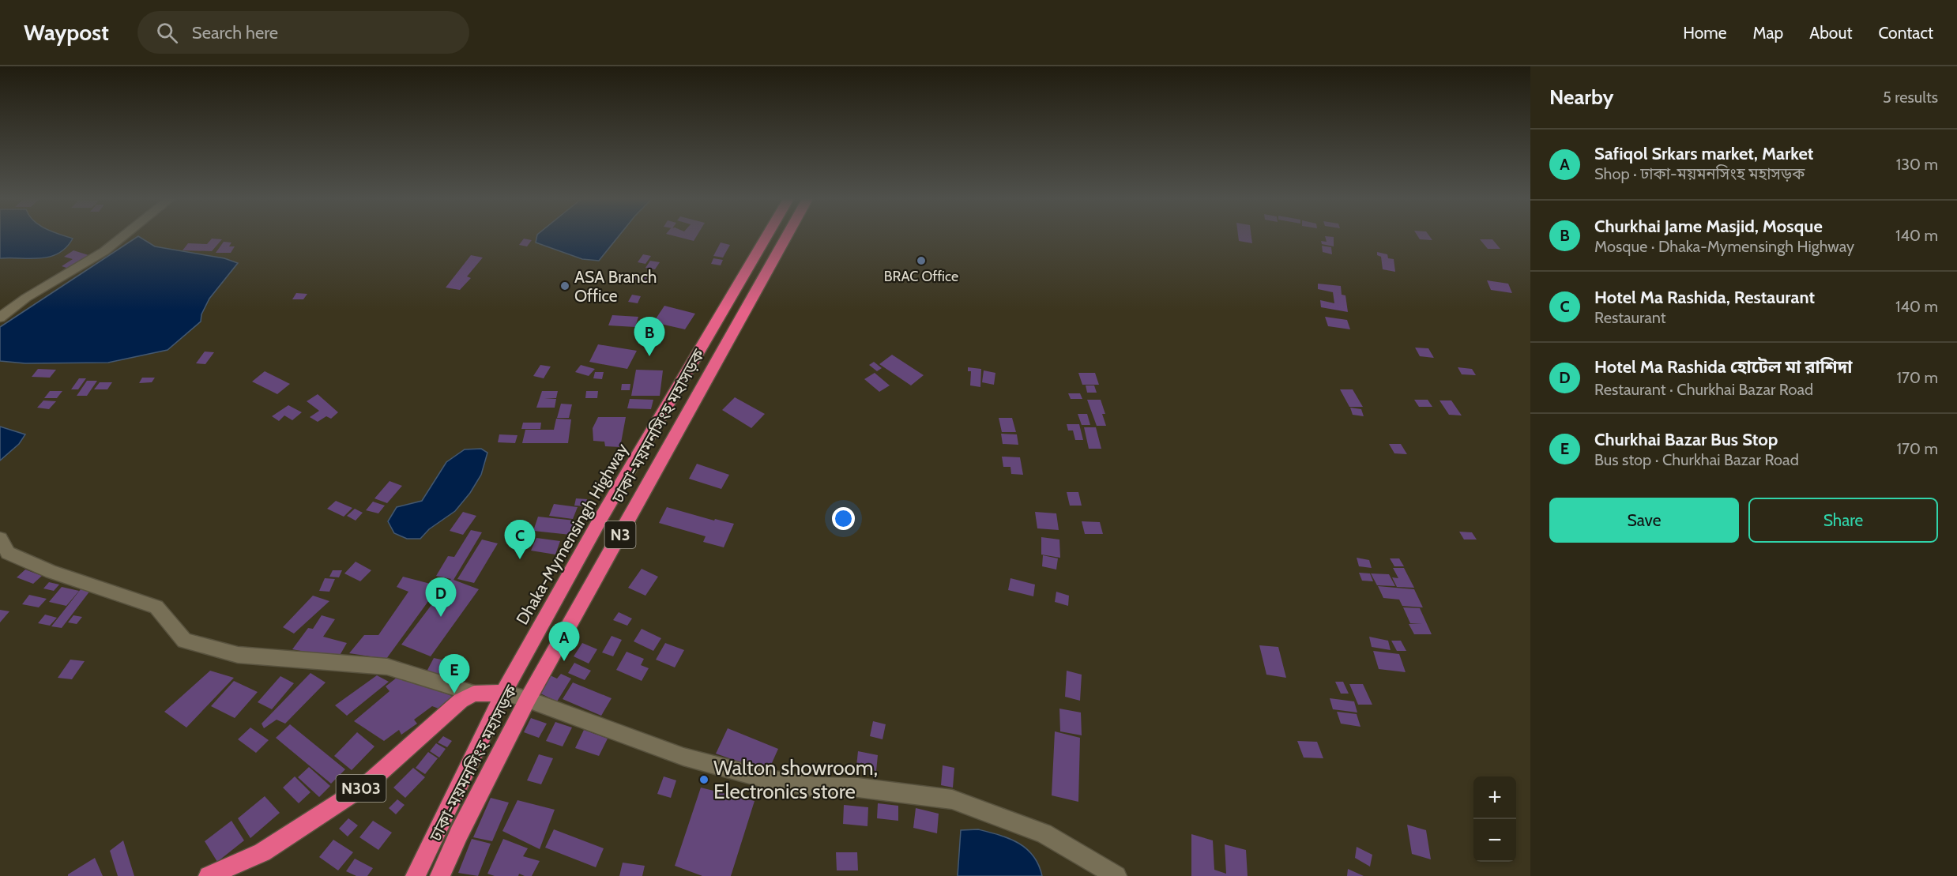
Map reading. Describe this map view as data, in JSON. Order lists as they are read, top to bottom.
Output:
{
  "streets": {
    "highway": [
      "ঢাকা-ময়মনসিংহ মহাসড়ক",
      "Dhaka-Mymensingh Highway",
      "N3",
      "N303"
    ]
  },
  "crossings": [
    ["ঢাকা-ময়মনসিংহ মহাসড়ক", "Dhaka-Mymensingh Highway"]
  ],
  "places": ["BRAC Office", "ASA Branch Office", "Walton showroom, Electronics store"],
  "page": {
    "header": "Waypost",
    "search": "Search here",
    "nav": [
      "Home",
      "Map",
      "About",
      "Contact"
    ],
    "heading": ["Nearby", "5 results"],
    "list": [
      {
        "mark": "A",
        "name": "Safiqol Srkars market, Market",
        "note": "Shop · ঢাকা-ময়মনসিংহ মহাসড়ক",
        "value": "130 m"
      },
      {
        "mark": "B",
        "name": "Churkhai Jame Masjid, Mosque",
        "note": "Mosque · Dhaka-Mymensingh Highway",
        "value": "140 m"
      },
      {
        "mark": "C",
        "name": "Hotel Ma Rashida, Restaurant",
        "note": "Restaurant",
        "value": "140 m"
      },
      {
        "mark": "D",
        "name": "Hotel Ma Rashida হোটেল মা রাশিদা",
        "note": "Restaurant · Churkhai Bazar Road",
        "value": "170 m"
      },
      {
        "mark": "E",
        "name": "Churkhai Bazar Bus Stop",
        "note": "Bus stop · Churkhai Bazar Road",
        "value": "170 m"
      }
    ],
    "pins": [
      "B",
      "C",
      "D",
      "A",
      "E"
    ],
    "buttons": ["Save", "Share"],
    "map_buttons": ["+", "−"]
  }
}
